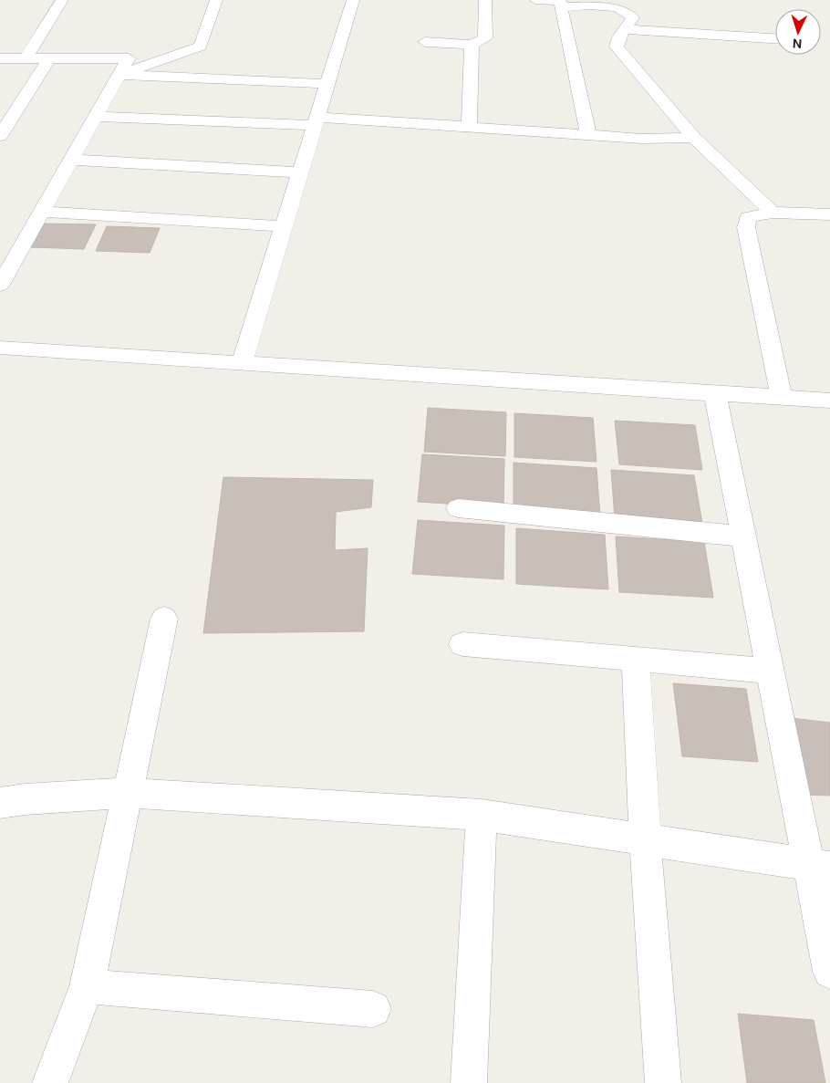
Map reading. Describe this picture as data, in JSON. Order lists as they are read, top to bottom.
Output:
{
  "north": "bottom"
}
